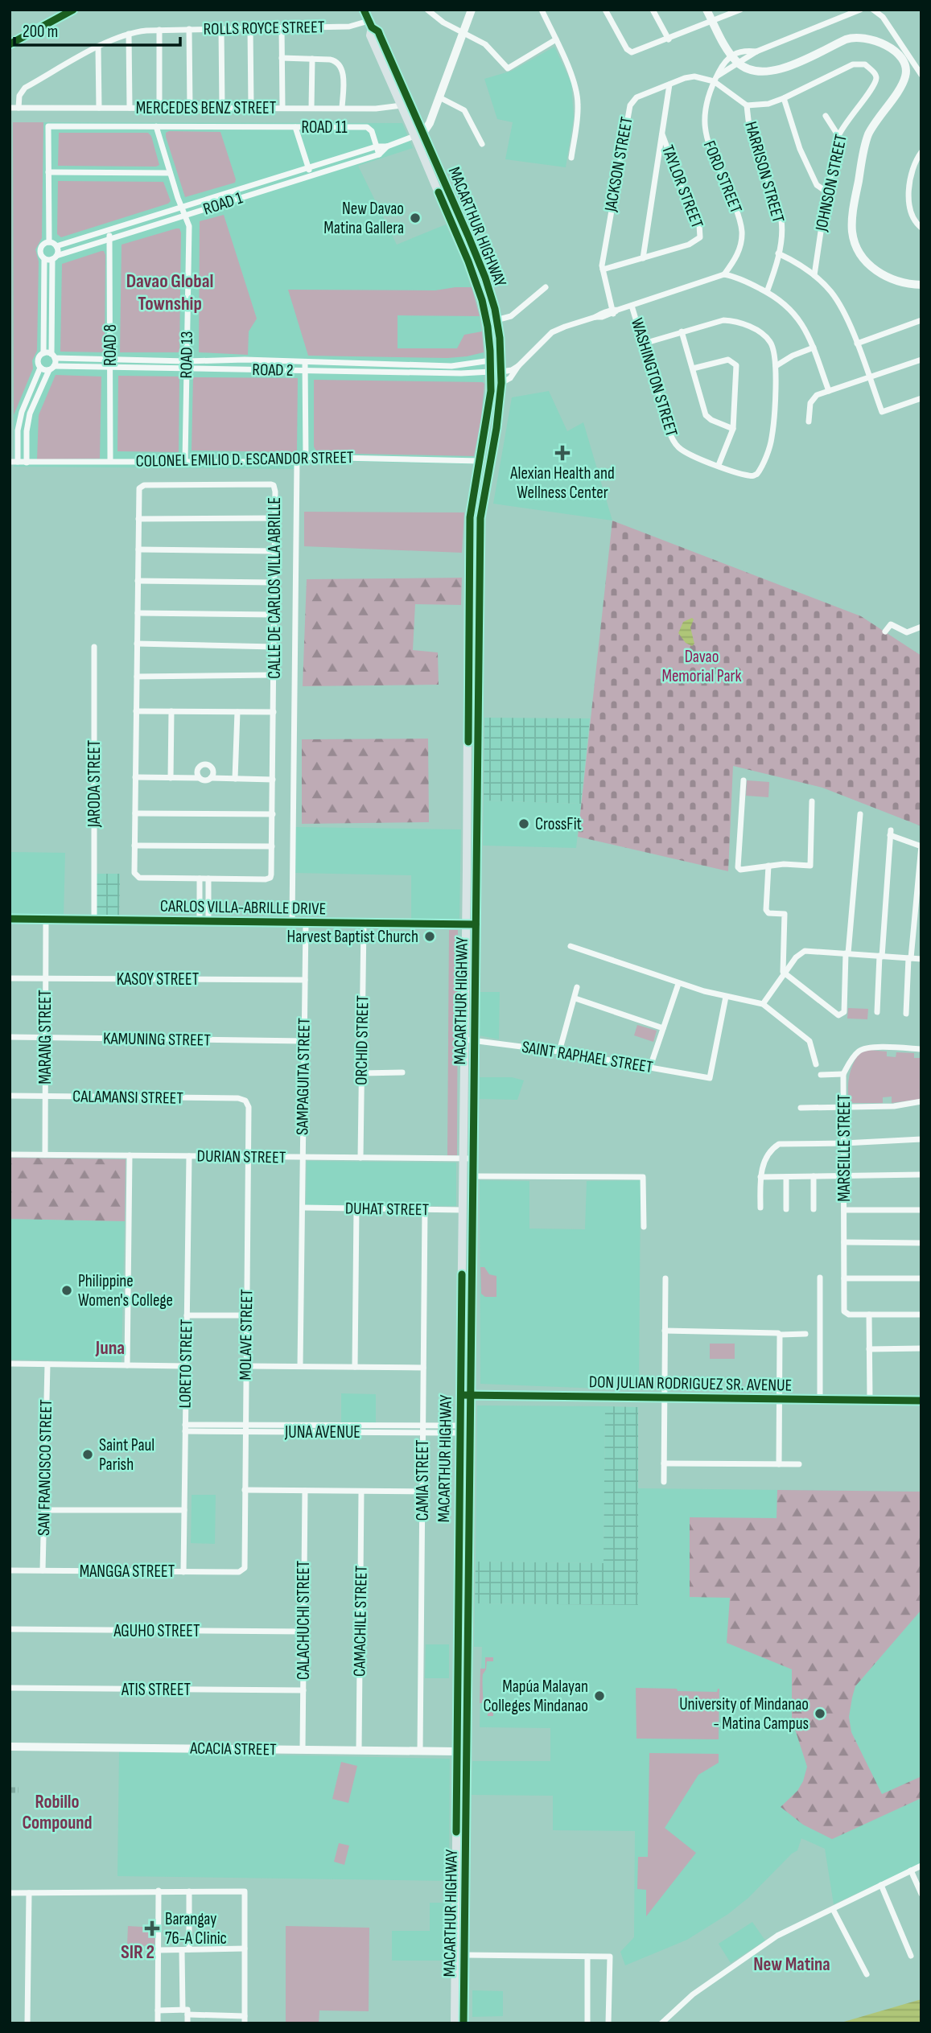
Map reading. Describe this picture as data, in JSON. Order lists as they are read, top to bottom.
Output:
{
  "streets": {
    "main road": ["MACARTHUR HIGHWAY", "DON JULIAN RODRIGUEZ SR. AVENUE"],
    "street": [
      "ROLLS ROYCE STREET",
      "MERCEDES BENZ STREET",
      "ROAD 11",
      "JACKSON STREET",
      "HARRISON STREET",
      "FORD STREET",
      "JOHNSON STREET",
      "TAYLOR STREET",
      "ROAD 1",
      "ROAD 8",
      "ROAD 13",
      "ROAD 2",
      "WASHINGTON STREET",
      "COLONEL EMILIO D. ESCANDOR STREET",
      "CALLE DE CARLOS VILLA ABRILLE",
      "JARODA STREET",
      "CARLOS VILLA-ABRILLE DRIVE",
      "KASOY STREET",
      "MARANG STREET",
      "KAMUNING STREET",
      "ORCHID STREET",
      "SAINT RAPHAEL STREET",
      "SAMPAGUITA STREET",
      "CALAMANSI STREET",
      "MARSEILLE STREET",
      "DURIAN STREET",
      "DUHAT STREET",
      "MOLAVE STREET",
      "LORETO STREET",
      "JUNA AVENUE",
      "SAN FRANCISCO STREET",
      "CAMIA STREET",
      "MANGGA STREET",
      "CALACHUCHI STREET",
      "CAMACHILE STREET",
      "AGUHO STREET",
      "ATIS STREET",
      "ACACIA STREET"
    ]
  },
  "crossings": [
    ["ROLLS ROYCE STREET", "MERCEDES BENZ STREET"],
    ["ROLLS ROYCE STREET", "MACARTHUR HIGHWAY"],
    ["MERCEDES BENZ STREET", "MACARTHUR HIGHWAY"],
    ["ROAD 11", "ROAD 1"],
    ["ROAD 11", "ROAD 13"],
    ["JACKSON STREET", "HARRISON STREET"],
    ["JACKSON STREET", "FORD STREET"],
    ["JACKSON STREET", "TAYLOR STREET"],
    ["HARRISON STREET", "FORD STREET"],
    ["HARRISON STREET", "JOHNSON STREET"],
    ["ROAD 1", "MACARTHUR HIGHWAY"],
    ["ROAD 1", "ROAD 8"],
    ["ROAD 1", "ROAD 13"],
    ["MACARTHUR HIGHWAY", "ROAD 2"],
    ["MACARTHUR HIGHWAY", "COLONEL EMILIO D. ESCANDOR STREET"],
    ["MACARTHUR HIGHWAY", "CARLOS VILLA-ABRILLE DRIVE"],
    ["MACARTHUR HIGHWAY", "SAINT RAPHAEL STREET"],
    ["MACARTHUR HIGHWAY", "DURIAN STREET"],
    ["MACARTHUR HIGHWAY", "DUHAT STREET"],
    ["MACARTHUR HIGHWAY", "DON JULIAN RODRIGUEZ SR. AVENUE"],
    ["MACARTHUR HIGHWAY", "JUNA AVENUE"],
    ["MACARTHUR HIGHWAY", "ACACIA STREET"],
    ["ROAD 8", "ROAD 2"],
    ["ROAD 8", "COLONEL EMILIO D. ESCANDOR STREET"],
    ["ROAD 13", "ROAD 2"],
    ["ROAD 13", "COLONEL EMILIO D. ESCANDOR STREET"],
    ["JARODA STREET", "CARLOS VILLA-ABRILLE DRIVE"],
    ["CARLOS VILLA-ABRILLE DRIVE", "MARANG STREET"],
    ["CARLOS VILLA-ABRILLE DRIVE", "ORCHID STREET"],
    ["CARLOS VILLA-ABRILLE DRIVE", "SAMPAGUITA STREET"],
    ["KASOY STREET", "MARANG STREET"],
    ["KASOY STREET", "SAMPAGUITA STREET"],
    ["MARANG STREET", "KAMUNING STREET"],
    ["MARANG STREET", "CALAMANSI STREET"],
    ["MARANG STREET", "DURIAN STREET"],
    ["KAMUNING STREET", "SAMPAGUITA STREET"],
    ["ORCHID STREET", "DURIAN STREET"],
    ["SAMPAGUITA STREET", "DURIAN STREET"],
    ["SAMPAGUITA STREET", "DUHAT STREET"],
    ["CALAMANSI STREET", "MOLAVE STREET"],
    ["DURIAN STREET", "MOLAVE STREET"],
    ["DURIAN STREET", "LORETO STREET"],
    ["DUHAT STREET", "CAMIA STREET"],
    ["MOLAVE STREET", "JUNA AVENUE"],
    ["MOLAVE STREET", "MANGGA STREET"],
    ["LORETO STREET", "JUNA AVENUE"],
    ["LORETO STREET", "MANGGA STREET"],
    ["JUNA AVENUE", "CAMIA STREET"],
    ["SAN FRANCISCO STREET", "MANGGA STREET"],
    ["CAMIA STREET", "ACACIA STREET"],
    ["CALACHUCHI STREET", "AGUHO STREET"],
    ["CALACHUCHI STREET", "ATIS STREET"],
    ["CALACHUCHI STREET", "ACACIA STREET"],
    ["CAMACHILE STREET", "ACACIA STREET"]
  ],
  "districts": [
    "Davao Global Township",
    "Juna",
    "Robillo Compound",
    "SIR 2",
    "New Matina"
  ],
  "parks": ["Davao Memorial Park"],
  "places": {
    "other": [
      "New Davao Matina Gallera",
      "CrossFit",
      "Harvest Baptist Church",
      "Philippine Women's College",
      "Saint Paul Parish",
      "Mapúa Malayan Colleges Mindanao",
      "University of Mindanao - Matina Campus"
    ],
    "health": ["Alexian Health and Wellness Center", "Barangay 76-A Clinic"]
  },
  "scale_bar": "200 m"
}
